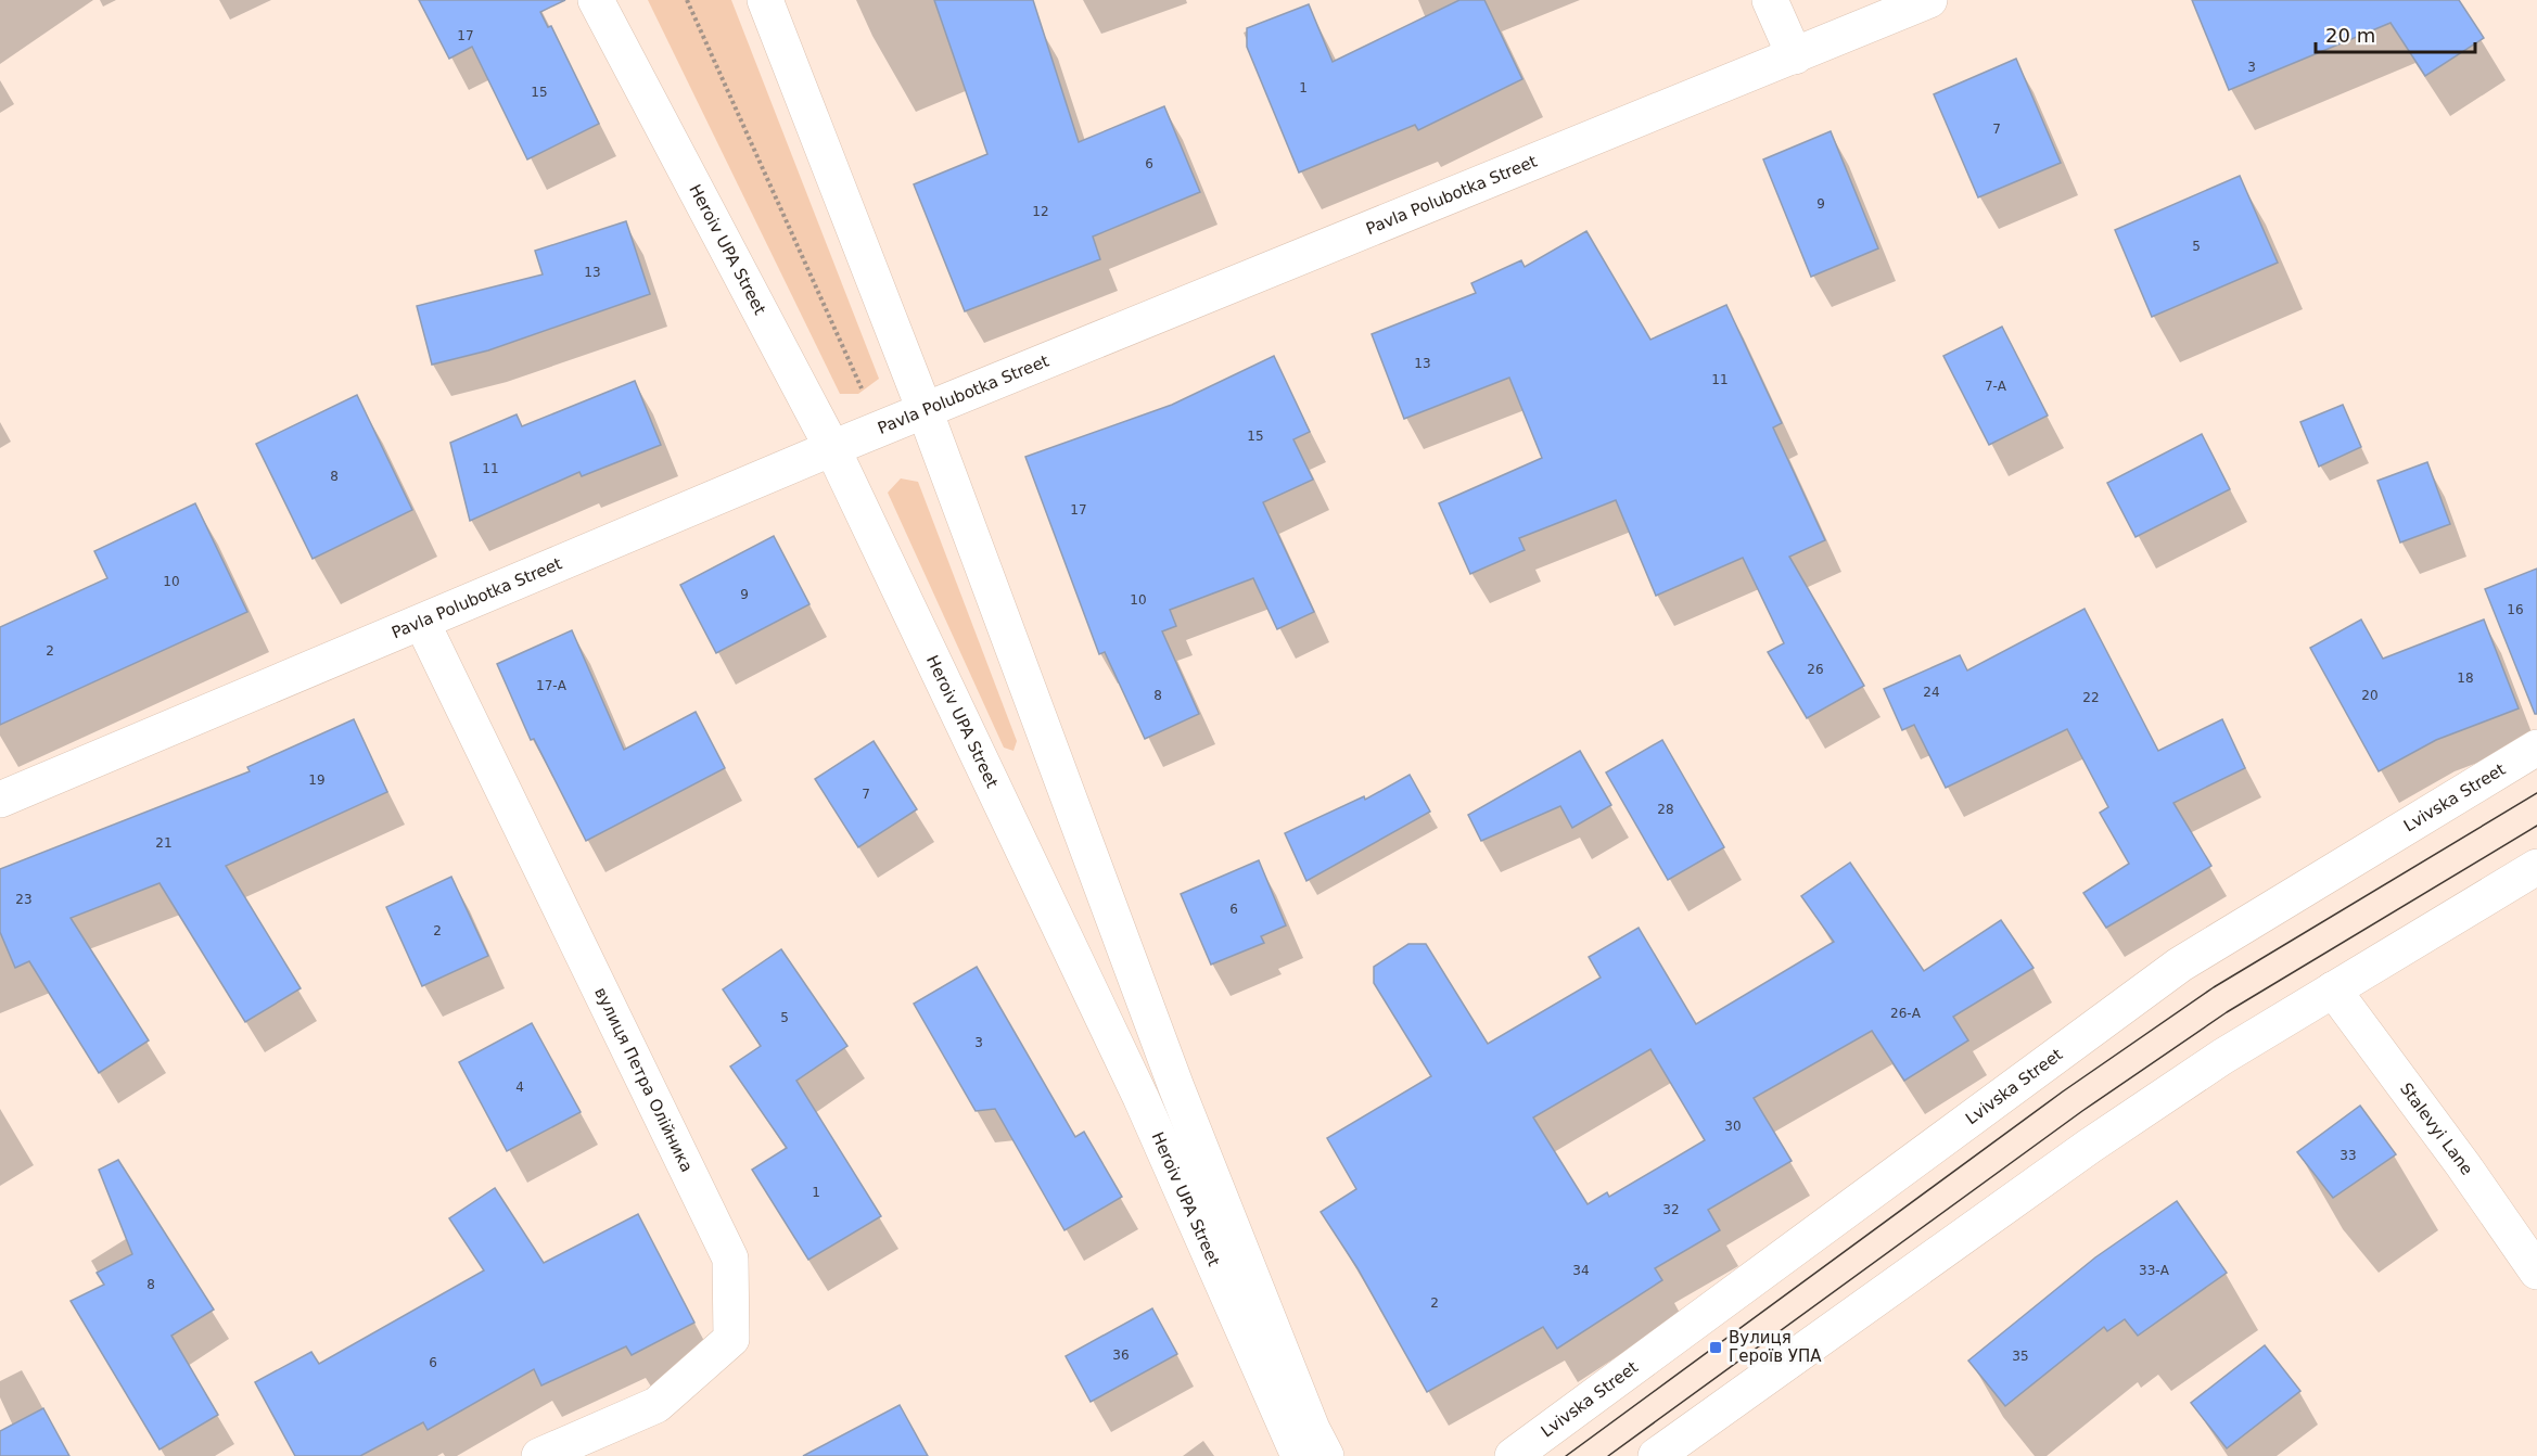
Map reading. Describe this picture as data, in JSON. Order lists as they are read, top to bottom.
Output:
{
  "streets": {
    "street": [
      "Pavla Polubotka Street",
      "Heroiv UPA Street",
      "Lvivska Street",
      "вулиця Петра Олійника",
      "Stalevyi Lane"
    ]
  },
  "crossings": [
    ["Pavla Polubotka Street", "Heroiv UPA Street"],
    ["Pavla Polubotka Street", "вулиця Петра Олійника"]
  ],
  "places": {
    "transit": ["Вулиця Героїв УПА"]
  },
  "house_numbers": [
    "17",
    "3",
    "1",
    "15",
    "7",
    "6",
    "9",
    "12",
    "5",
    "13",
    "13",
    "11",
    "7-А",
    "15",
    "11",
    "8",
    "17",
    "10",
    "9",
    "10",
    "16",
    "2",
    "26",
    "18",
    "17-А",
    "24",
    "8",
    "20",
    "22",
    "19",
    "7",
    "28",
    "21",
    "23",
    "6",
    "2",
    "26-А",
    "5",
    "3",
    "4",
    "30",
    "33",
    "1",
    "32",
    "34",
    "33-А",
    "8",
    "2",
    "36",
    "35",
    "6"
  ],
  "scale_bar": "20 m"
}
